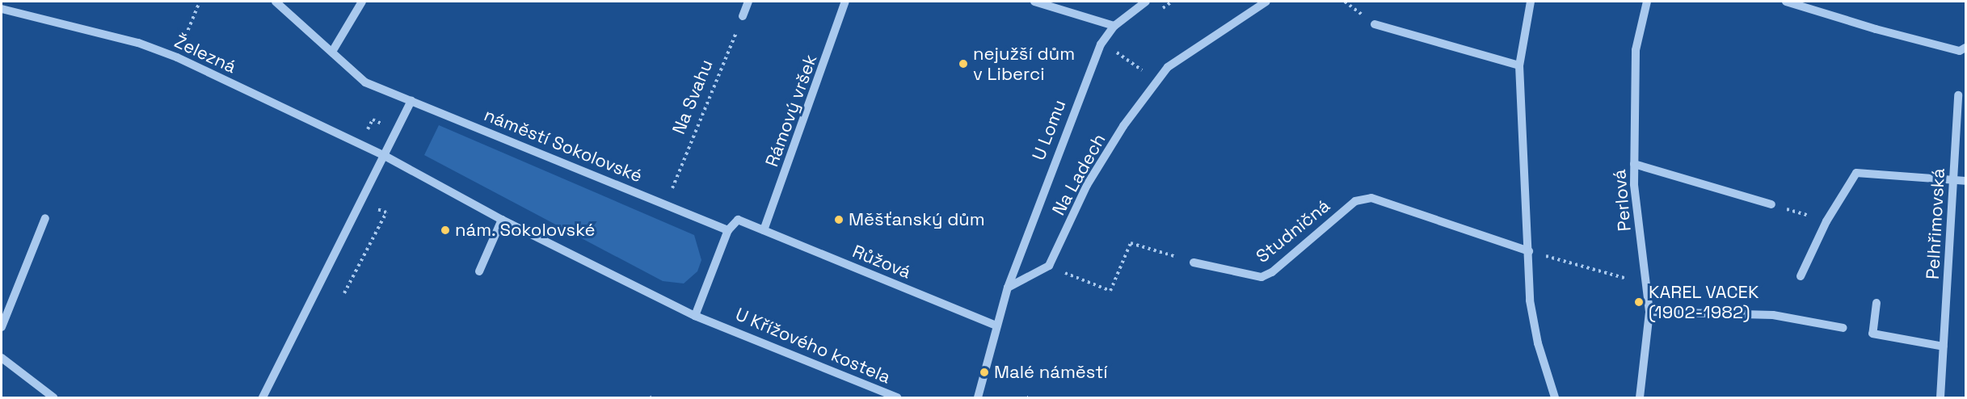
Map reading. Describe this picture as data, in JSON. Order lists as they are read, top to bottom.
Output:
{
  "streets": {
    "street": [
      "Železná",
      "Rámový vršek",
      "U Lomu",
      "náměstí Sokolovské",
      "Na Ladech",
      "Perlová",
      "Pelhřimovská",
      "Studničná",
      "Růžová",
      "U Křížového kostela"
    ],
    "path": ["Na Svahu"]
  },
  "crossings": [
    ["Na Svahu", "náměstí Sokolovské"],
    ["Rámový vršek", "Růžová"]
  ],
  "places": [
    "nejužší dům v Liberci",
    "Měšťanský dům",
    "nám. Sokolovské",
    "KAREL VACEK (1902-1982)",
    "Malé náměstí"
  ]
}
